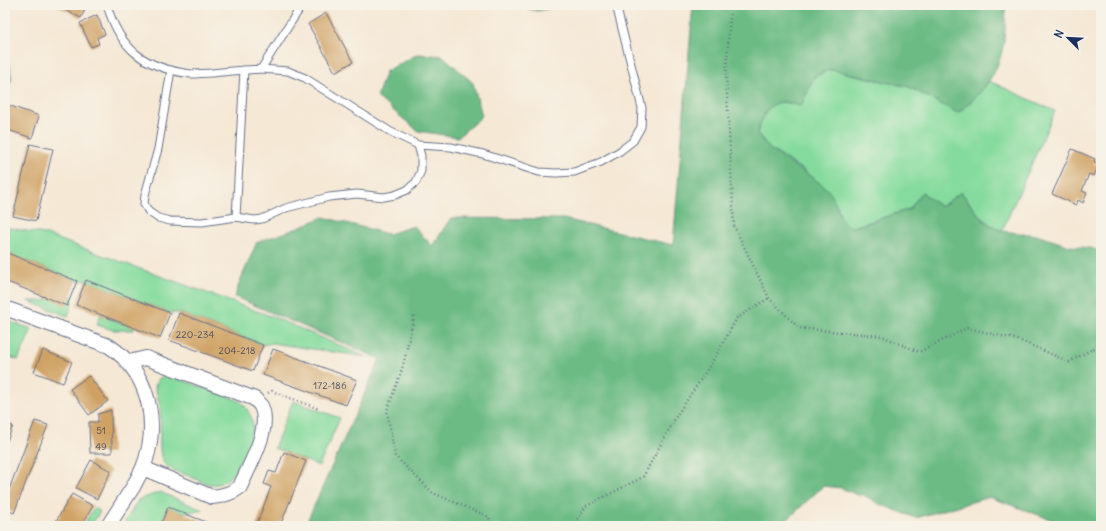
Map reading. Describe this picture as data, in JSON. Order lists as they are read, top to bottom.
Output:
{
  "house_numbers": [
    "220-234",
    "204-218",
    "172-186",
    "51",
    "49"
  ],
  "north": "top left"
}
